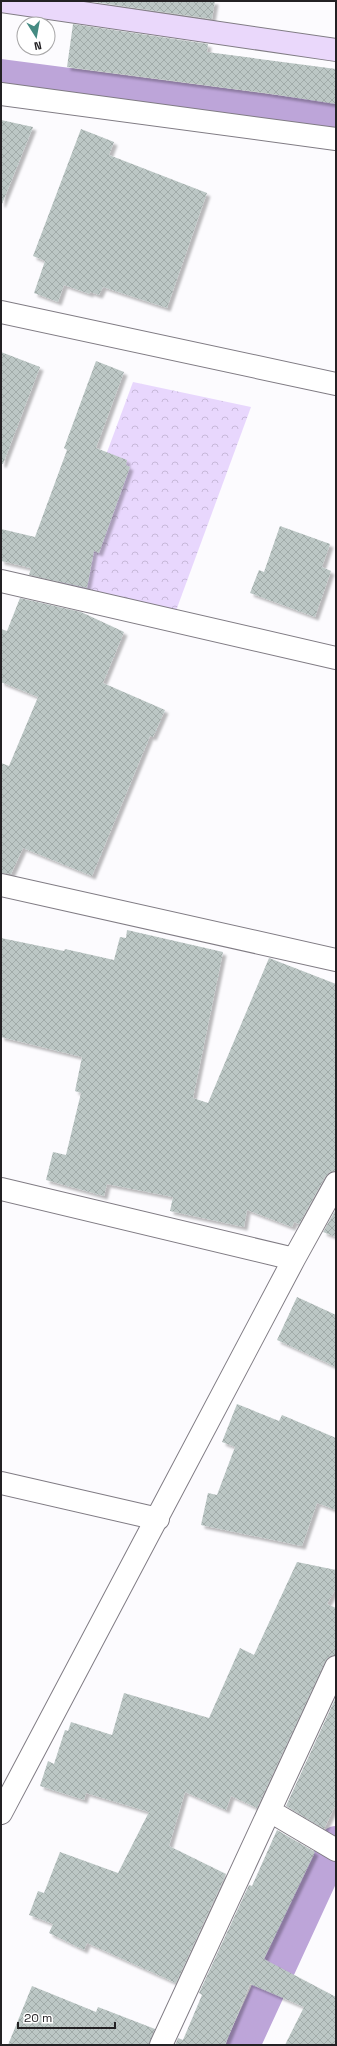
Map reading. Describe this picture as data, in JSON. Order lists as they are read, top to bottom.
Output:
{
  "scale_bar": "20 m",
  "north": "bottom"
}
